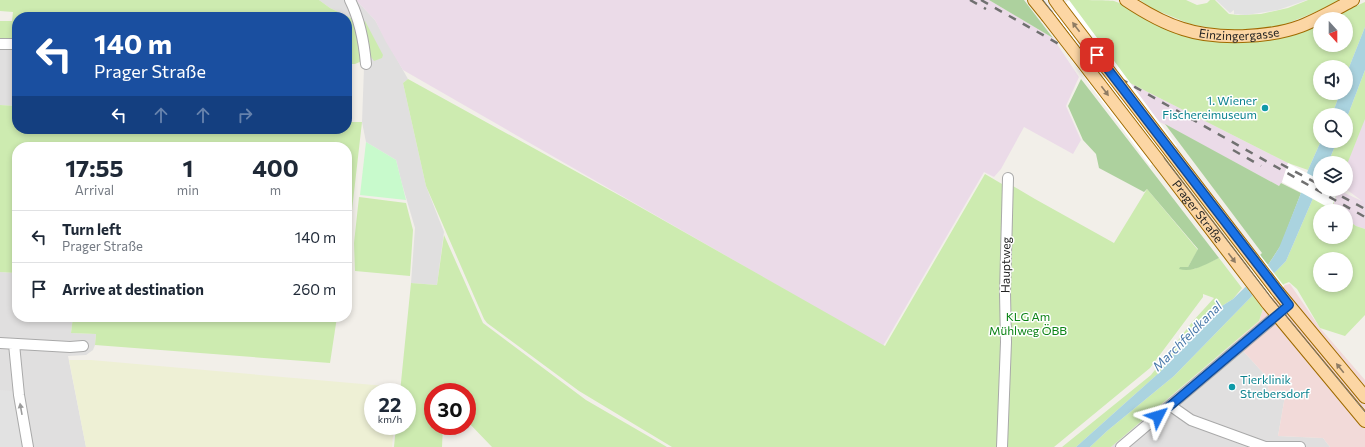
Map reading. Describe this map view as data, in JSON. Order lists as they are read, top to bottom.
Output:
{
  "streets": {
    "main road": ["Einzingergasse", "Prager Straße"],
    "street": ["Hauptweg"]
  },
  "water": ["Marchfeldkanal"],
  "parks": ["KLG Am Mühlweg ÖBB"],
  "places": ["1. Wiener Fischereimuseum", "Tierklinik Strebersdorf"],
  "north": "bottom",
  "page": {
    "map_buttons": ["+", "−"],
    "turn": ["140 m", "Prager Straße"],
    "eta": [
      "17:55",
      "Arrival",
      "1",
      "min",
      "400",
      "m"
    ],
    "list": [
      {
        "name": "Turn left",
        "note": "Prager Straße",
        "value": "140 m"
      },
      {
        "name": "Arrive at destination",
        "value": "260 m"
      }
    ],
    "speed": "22 km/h",
    "limit": "30"
  }
}
